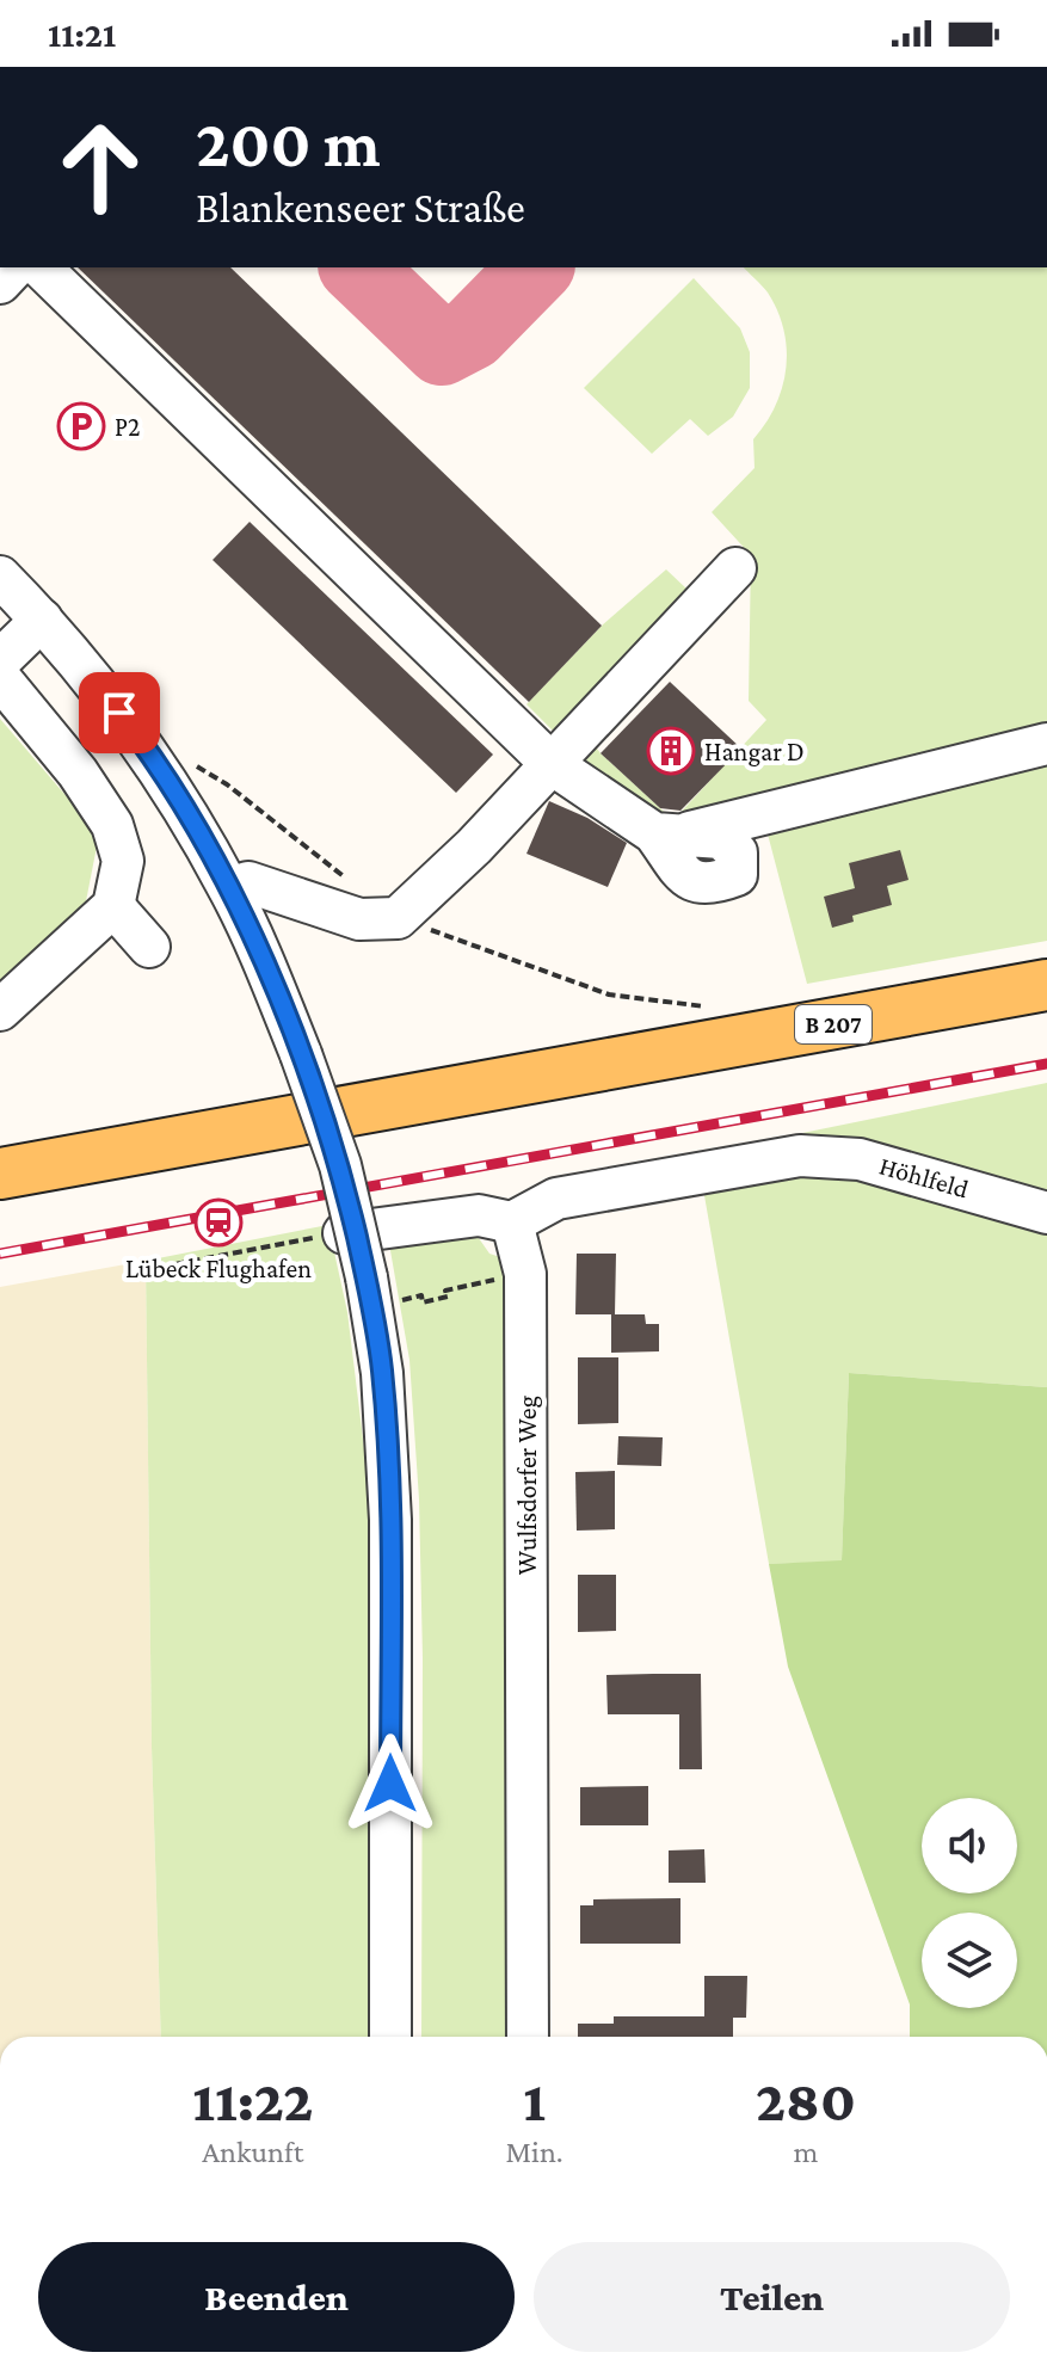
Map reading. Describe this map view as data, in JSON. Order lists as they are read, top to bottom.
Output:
{
  "streets": {
    "main road": ["B 207"],
    "street": ["Höhlfeld", "Wulfsdorfer Weg"]
  },
  "crossings": [
    ["Höhlfeld", "Wulfsdorfer Weg"]
  ],
  "places": {
    "parking": ["P2"],
    "building": ["Hangar D"],
    "station": ["Lübeck Flughafen"]
  },
  "page": {
    "status": "11:21",
    "turn": ["200 m", "Blankenseer Straße"],
    "eta": [
      "11:22",
      "Ankunft",
      "1",
      "Min.",
      "280",
      "m"
    ],
    "buttons": ["Beenden", "Teilen"]
  }
}
